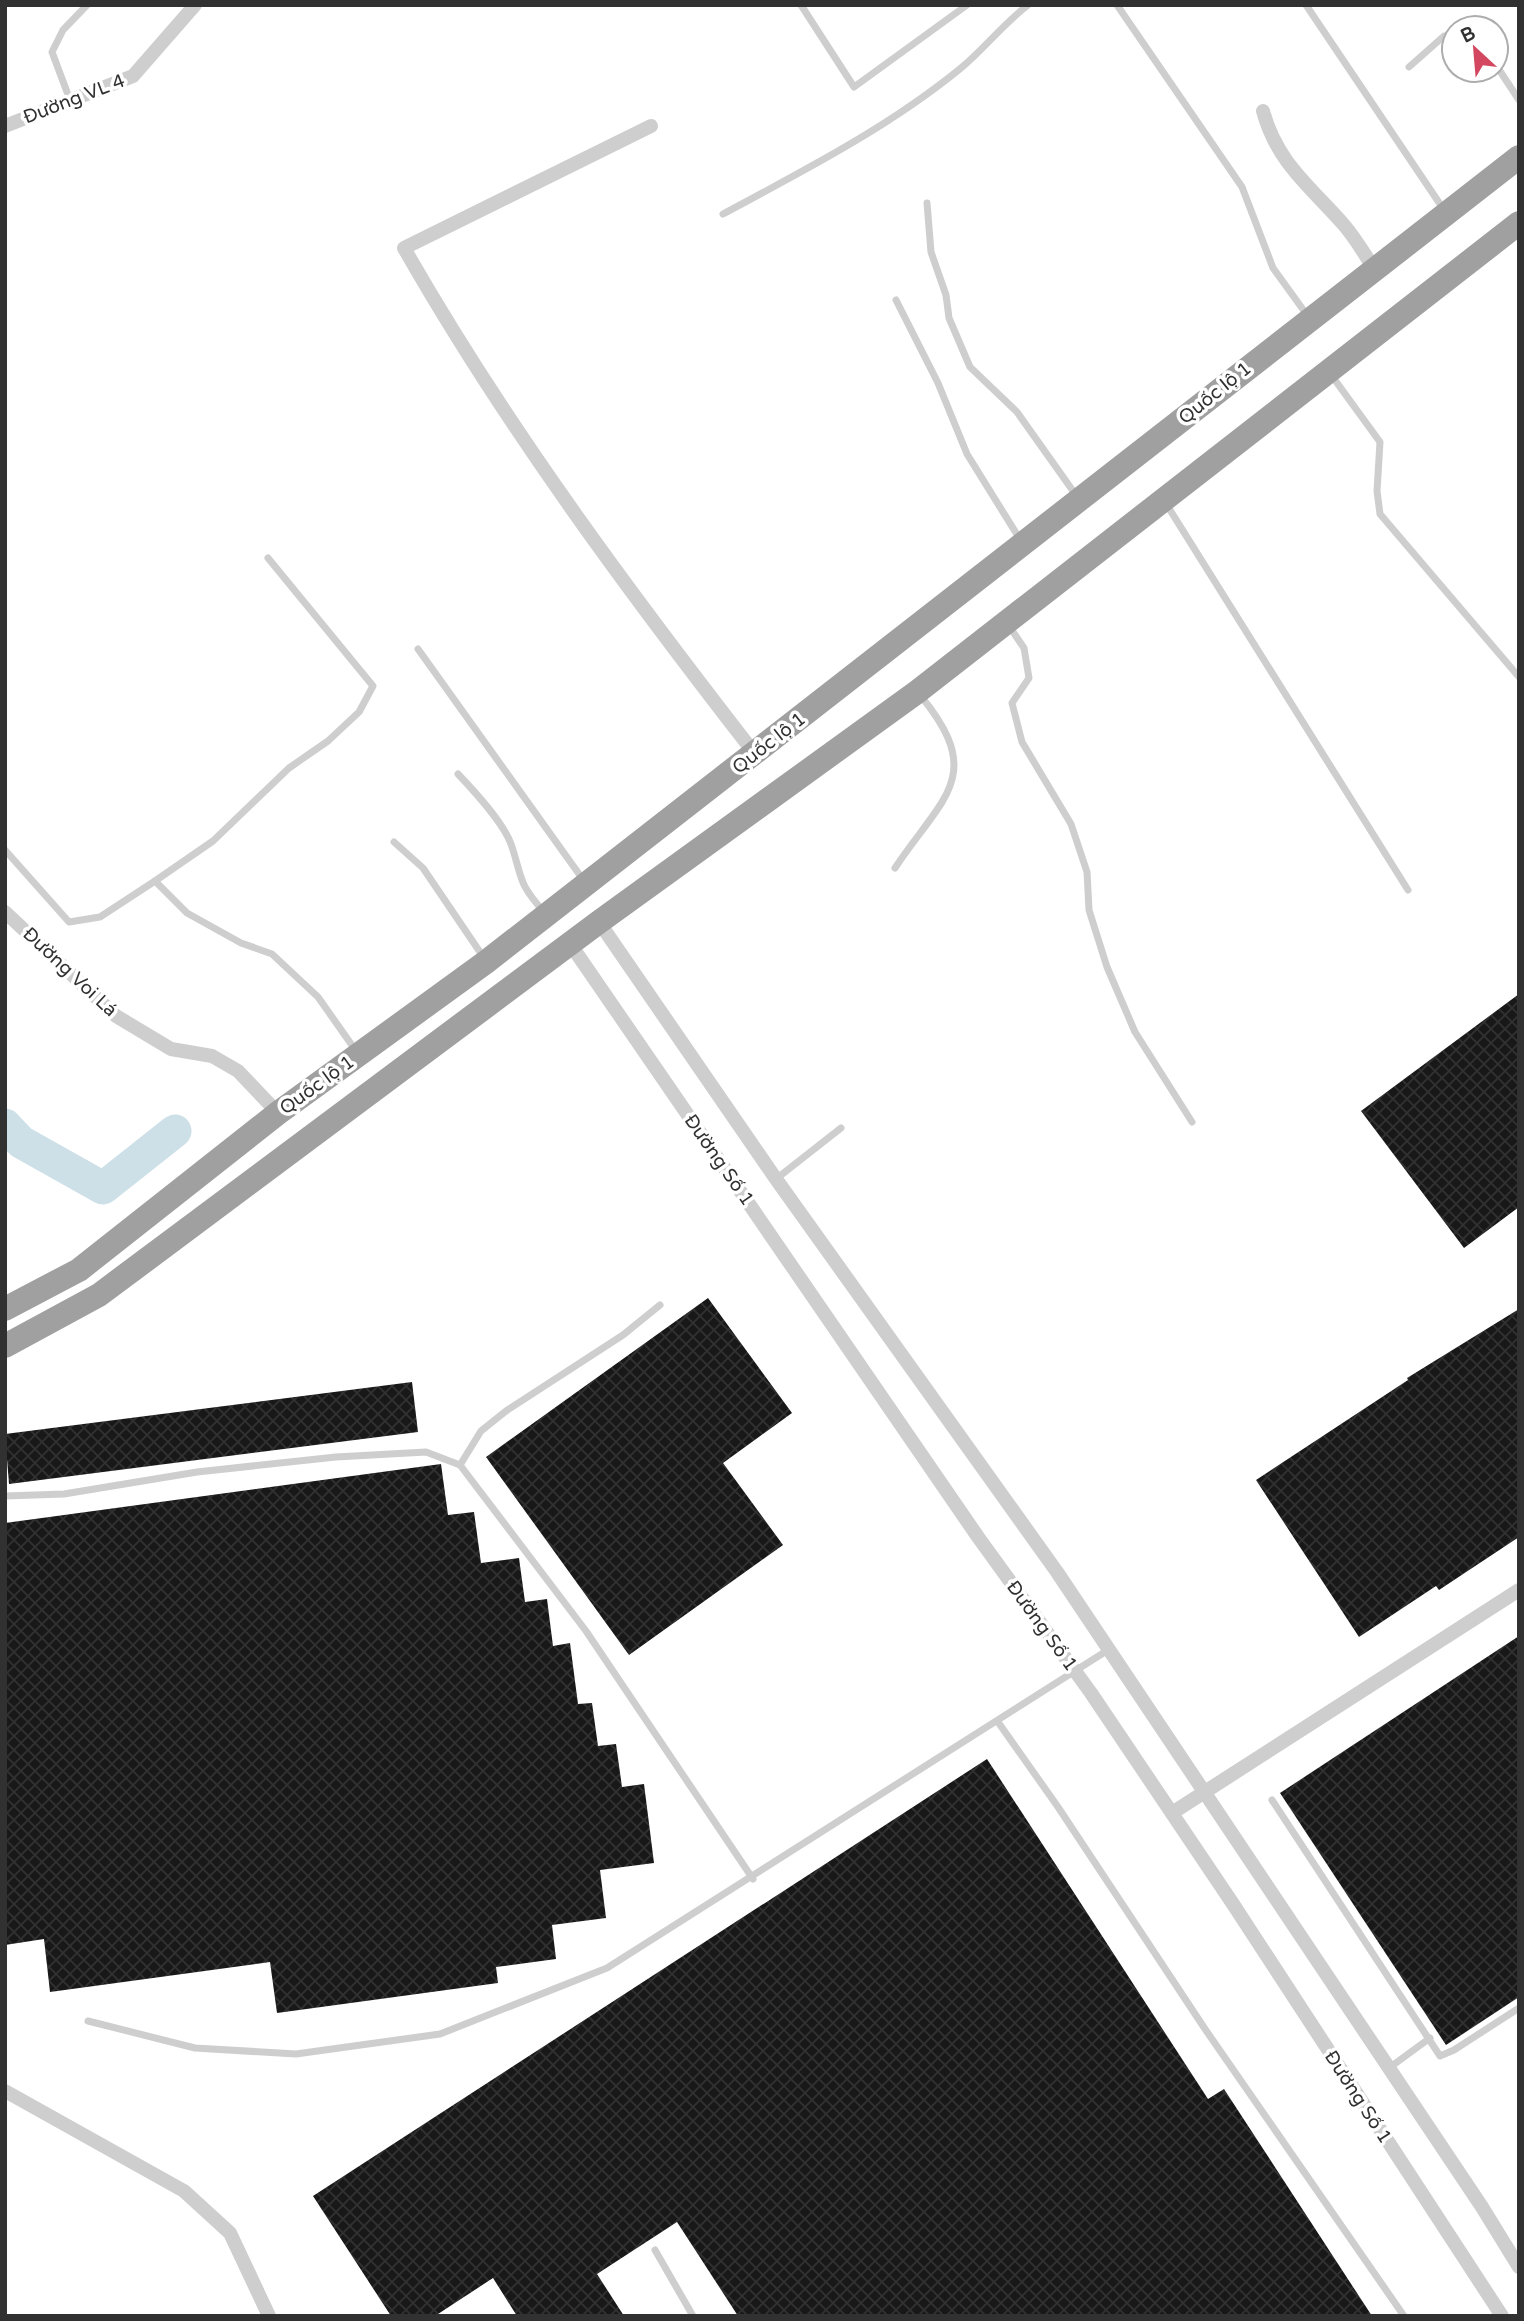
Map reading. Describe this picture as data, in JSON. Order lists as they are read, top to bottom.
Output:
{
  "streets": {
    "highway": ["Quốc lộ 1"],
    "street": ["Đường VL 4", "Đường Voi Lá", "Đường Số 1"]
  },
  "crossings": [
    ["Quốc lộ 1", "Đường Voi Lá"],
    ["Quốc lộ 1", "Đường Số 1"]
  ],
  "north": "top left"
}
